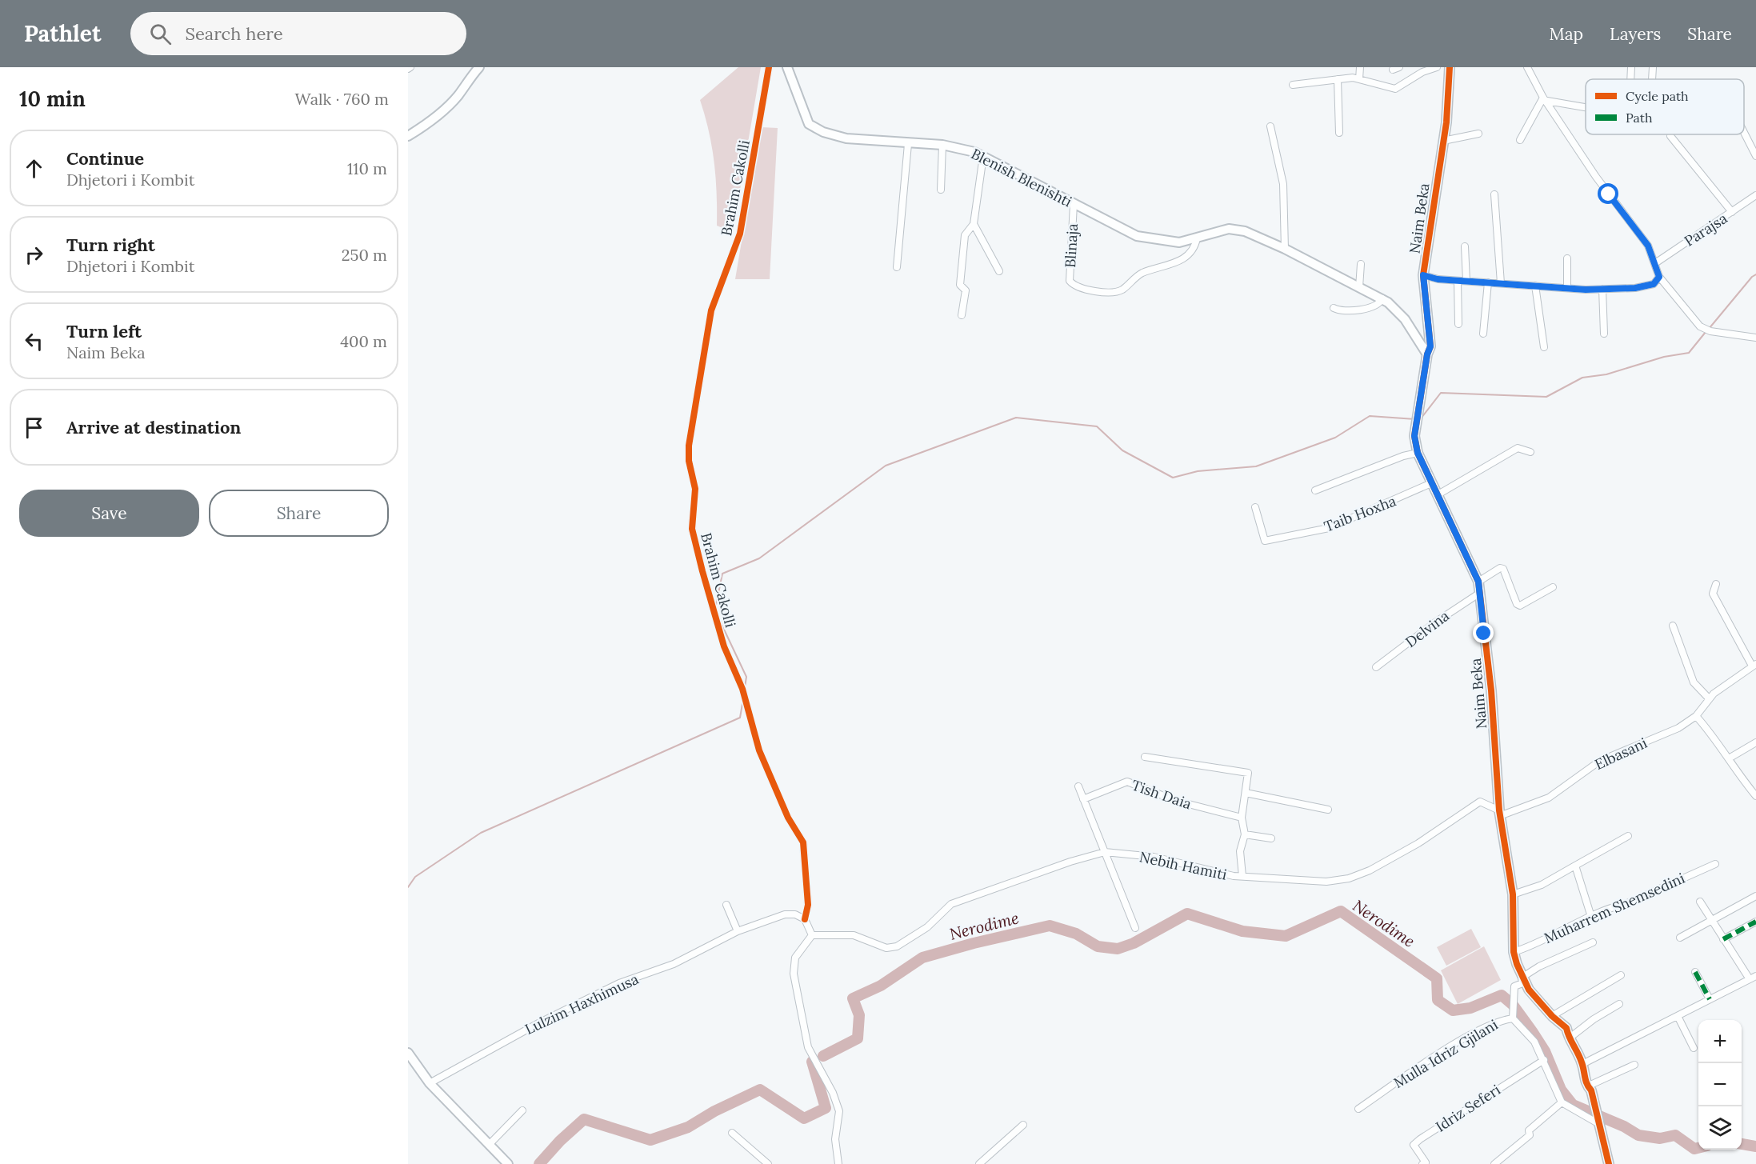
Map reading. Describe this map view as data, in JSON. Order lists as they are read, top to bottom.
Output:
{
  "streets": {
    "street": [
      "Blenish Blenishti",
      "Brahim Cakolli",
      "Naim Beka",
      "Parajsa",
      "Blinaja",
      "Taib Hoxha",
      "Delvina",
      "Elbasani",
      "Tish Daia",
      "Nebih Hamiti",
      "Muharrem Shemsedini",
      "Lulzim Haxhimusa",
      "Mulla Idriz Gjilani",
      "Idriz Seferi"
    ]
  },
  "crossings": [
    ["Blenish Blenishti", "Naim Beka"],
    ["Blenish Blenishti", "Blinaja"],
    ["Brahim Cakolli", "Lulzim Haxhimusa"],
    ["Naim Beka", "Taib Hoxha"],
    ["Naim Beka", "Delvina"],
    ["Naim Beka", "Elbasani"],
    ["Naim Beka", "Nebih Hamiti"],
    ["Naim Beka", "Muharrem Shemsedini"],
    ["Elbasani", "Nebih Hamiti"],
    ["Mulla Idriz Gjilani", "Idriz Seferi"]
  ],
  "water": ["Nerodime"],
  "legend": ["Cycle path", "Path"],
  "page": {
    "header": "Pathlet",
    "search": "Search here",
    "nav": ["Map", "Layers", "Share"],
    "heading": ["10 min", "Walk · 760 m"],
    "list": [
      ["Continue", "Dhjetori i Kombit", "110 m"],
      ["Turn right", "Dhjetori i Kombit", "250 m"],
      ["Turn left", "Naim Beka", "400 m"],
      "Arrive at destination"
    ],
    "buttons": ["Save", "Share"],
    "map_buttons": ["+", "−"]
  }
}
